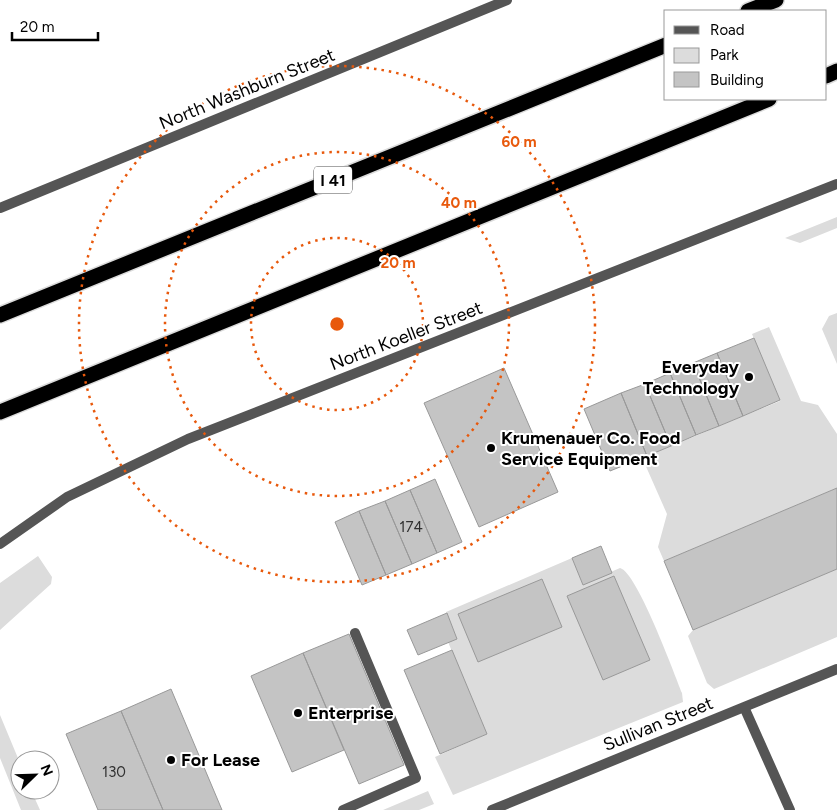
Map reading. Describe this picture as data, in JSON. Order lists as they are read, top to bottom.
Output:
{
  "streets": {
    "highway": ["I 41"],
    "street": ["North Washburn Street", "North Koeller Street", "Sullivan Street"]
  },
  "places": [
    "Everyday Technology",
    "Krumenauer Co. Food Service Equipment",
    "Enterprise",
    "For Lease"
  ],
  "house_numbers": ["174", "130"],
  "legend": ["Road", "Park", "Building"],
  "scale_bar": "20 m",
  "north": "top right",
  "rings": ["60 m", "40 m", "20 m"]
}
